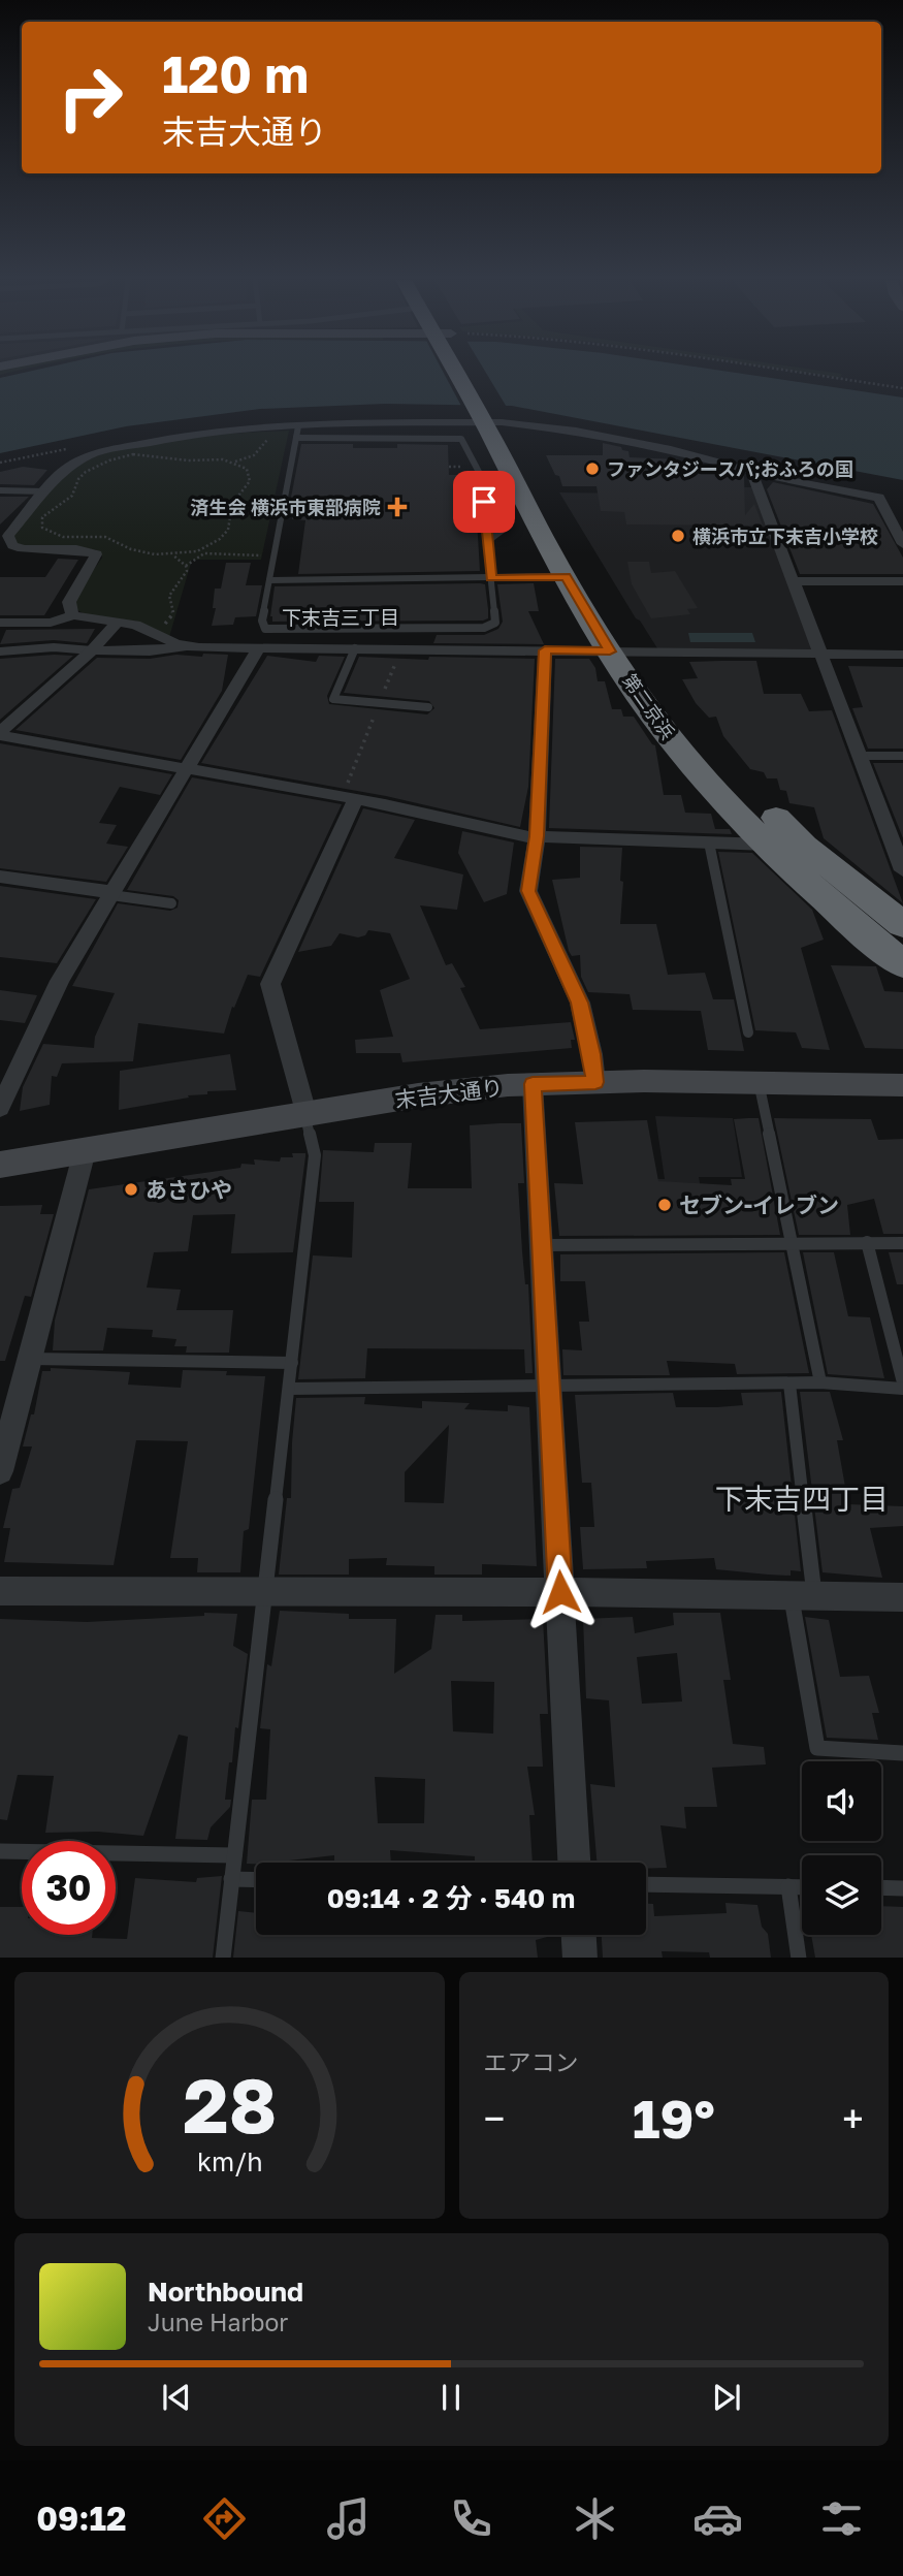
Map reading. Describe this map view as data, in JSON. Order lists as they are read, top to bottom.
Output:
{
  "streets": {
    "highway": ["第二京浜"],
    "street": ["末吉大通り"]
  },
  "districts": ["下末吉三丁目", "下末吉四丁目"],
  "places": {
    "other": [
      "ファンタジースパ;おふろの国",
      "横浜市立下末吉小学校",
      "あさひや",
      "セブン-イレブン"
    ],
    "health": ["済生会 横浜市東部病院"]
  },
  "page": {
    "turn": ["120 m", "末吉大通り"],
    "limit": "30",
    "trip": "09:14 · 2 分 · 540 m",
    "tile": "エアコン",
    "heat": ["−", "19°", "+"],
    "song": ["Northbound", "June Harbor"],
    "tabs": "09:12",
    "gauge": ["28", "km/h"]
  }
}
